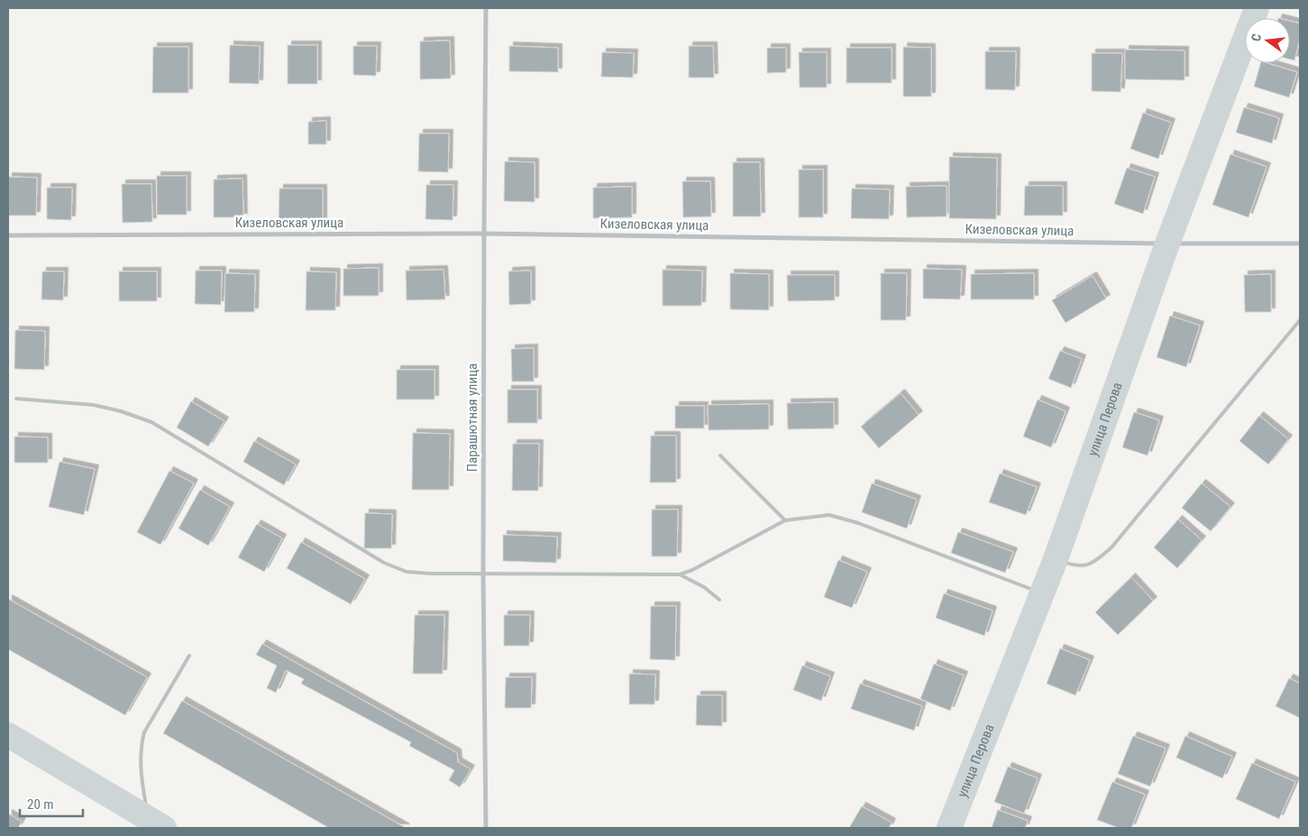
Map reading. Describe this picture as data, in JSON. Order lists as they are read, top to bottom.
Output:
{
  "streets": {
    "main road": ["улица Перова"],
    "street": ["Кизеловская улица", "Парашютная улица"]
  },
  "crossings": [
    ["Кизеловская улица", "Парашютная улица"],
    ["Кизеловская улица", "улица Перова"]
  ],
  "scale_bar": "20 m",
  "north": "left"
}
